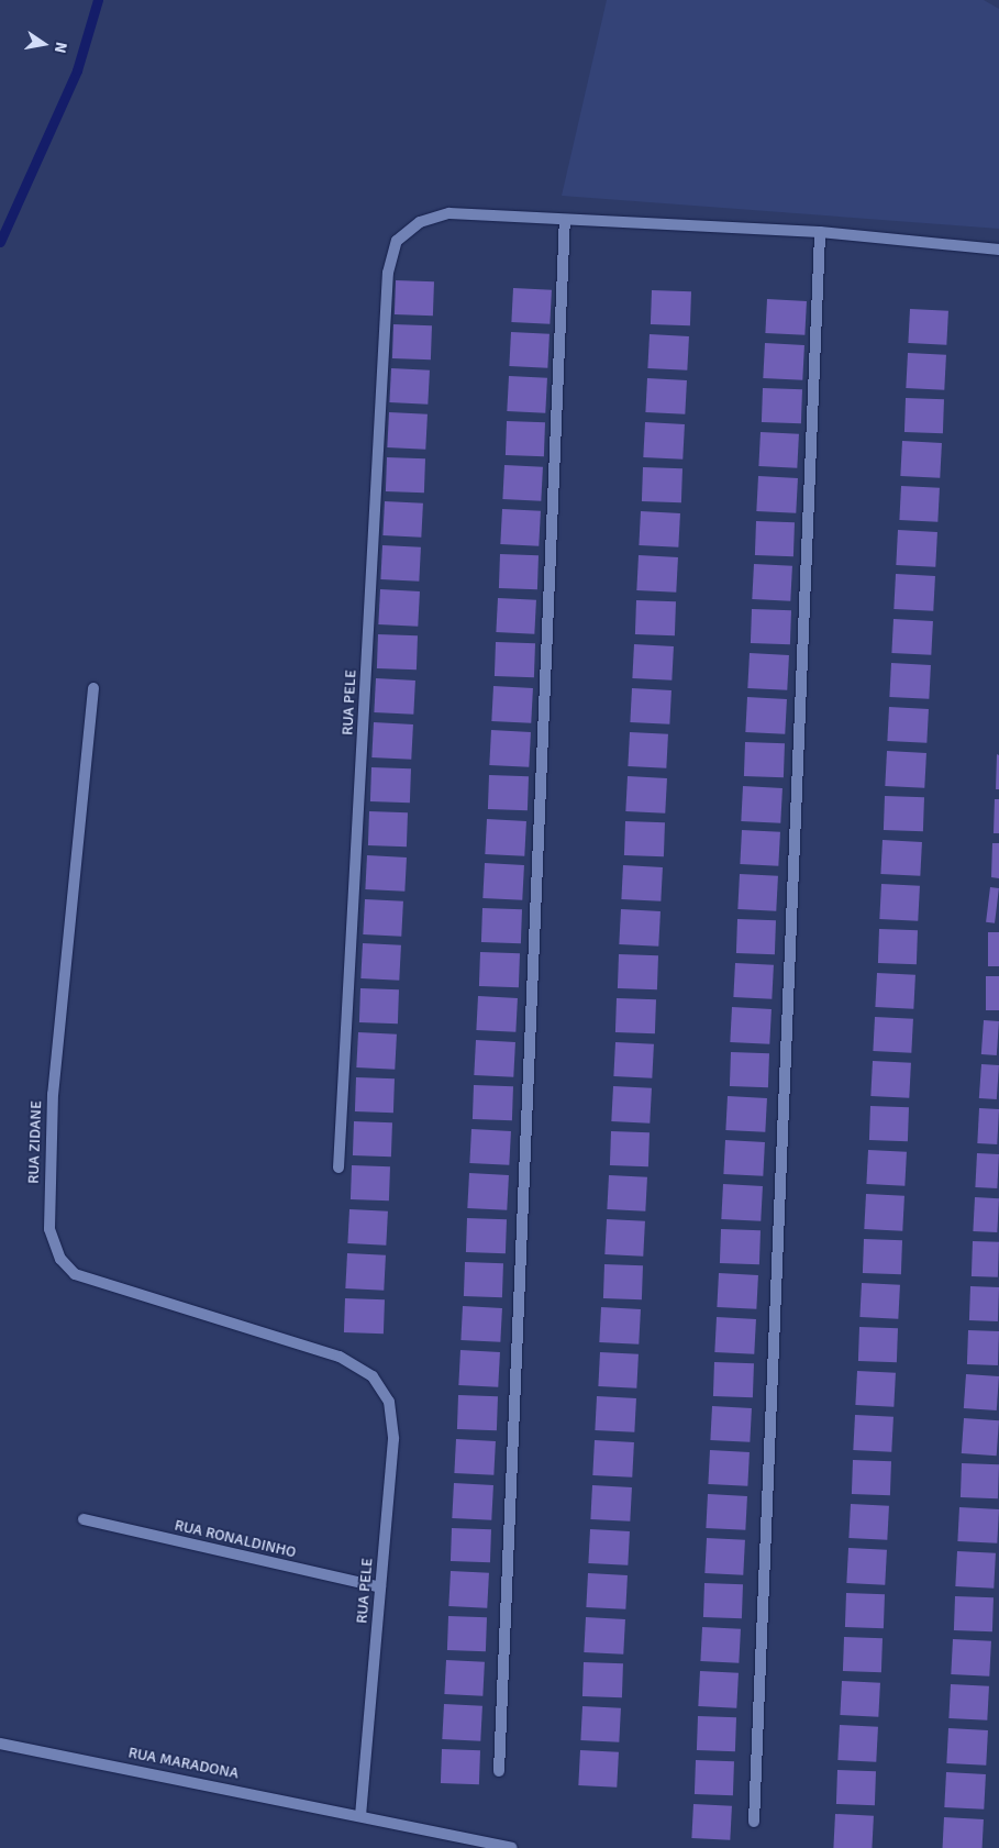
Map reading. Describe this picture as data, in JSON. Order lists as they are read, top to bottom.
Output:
{
  "streets": {
    "street": [
      "RUA PELE",
      "RUA ZIDANE",
      "RUA RONALDINHO",
      "RUA MARADONA"
    ]
  },
  "crossings": [
    ["RUA PELE", "RUA ZIDANE"],
    ["RUA PELE", "RUA RONALDINHO"],
    ["RUA PELE", "RUA MARADONA"]
  ],
  "north": "right"
}
